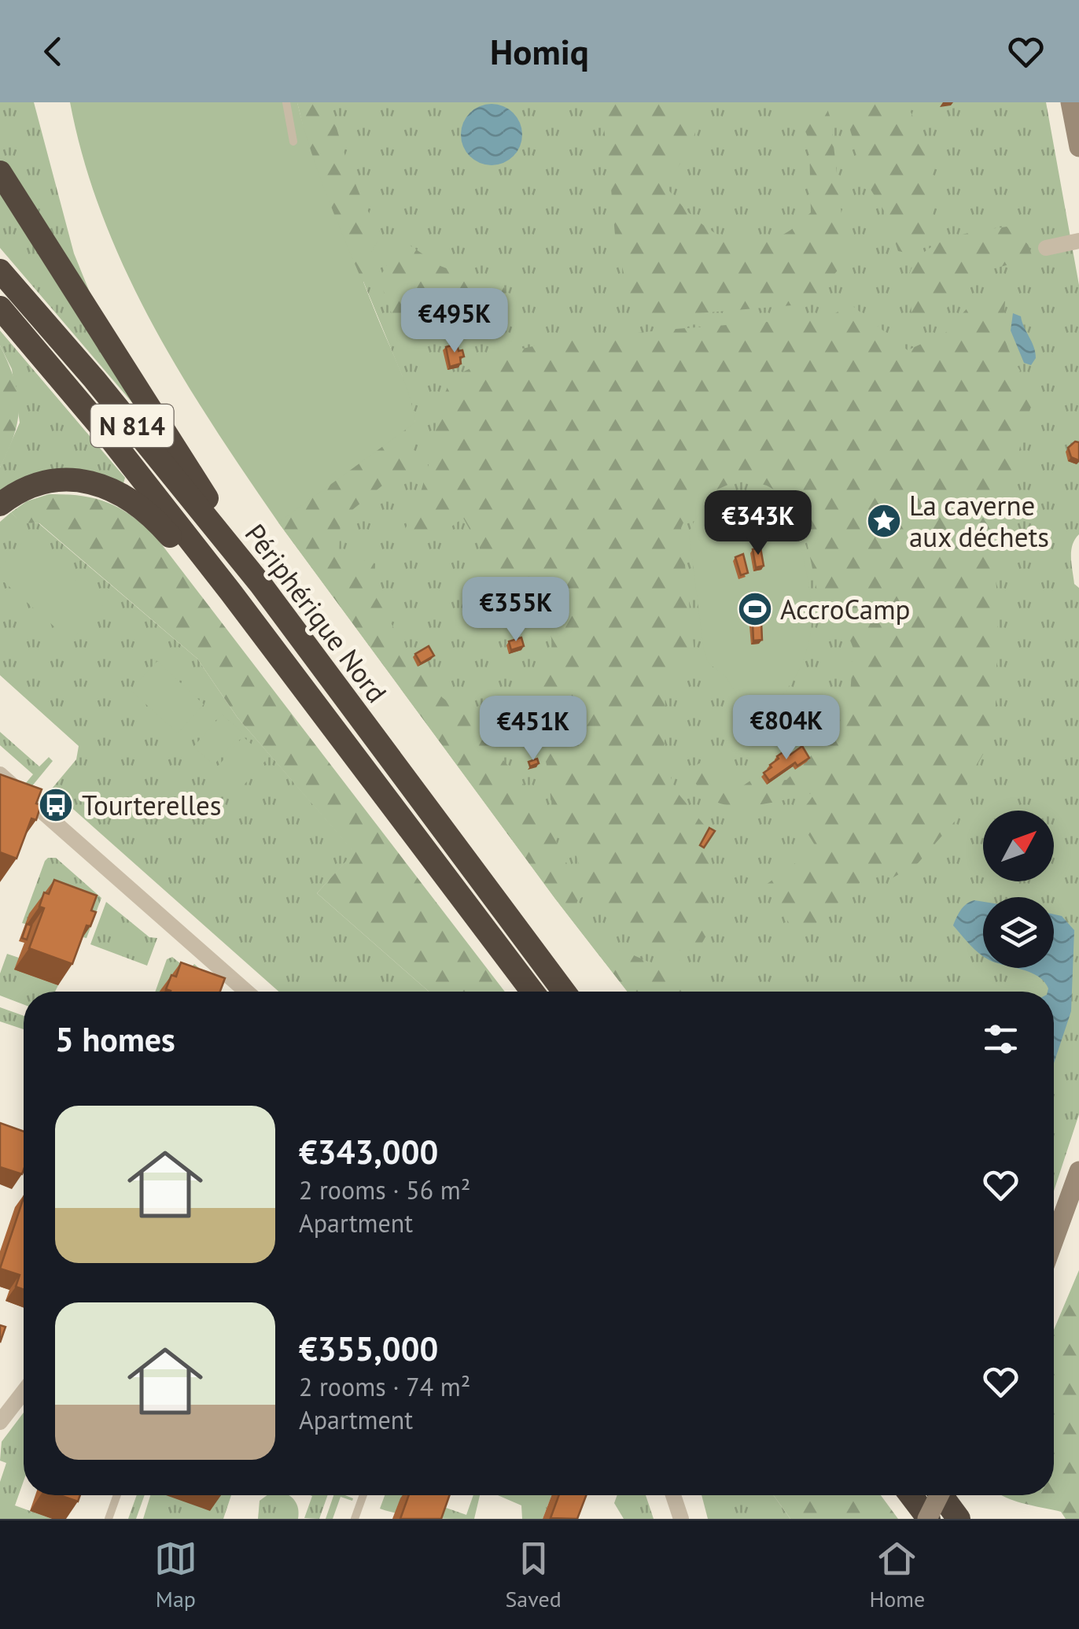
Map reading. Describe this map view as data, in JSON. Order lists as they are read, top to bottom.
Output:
{
  "streets": {
    "highway": ["N 814", "Périphérique Nord"]
  },
  "places": {
    "place": ["La caverne aux déchets"],
    "sports": ["AccroCamp"],
    "bus stop": ["Tourterelles"]
  },
  "north": "top right",
  "page": {
    "header": "Homiq",
    "price": [
      "€495K",
      "€343K",
      "€355K",
      "€804K",
      "€451K"
    ],
    "heading": "5 homes",
    "list": [
      {
        "name": "€343,000",
        "note": "2 rooms · 56 m² · Apartment"
      },
      {
        "name": "€355,000",
        "note": "2 rooms · 74 m² · Apartment"
      }
    ],
    "tabs": ["Map", "Saved", "Home"]
  }
}
